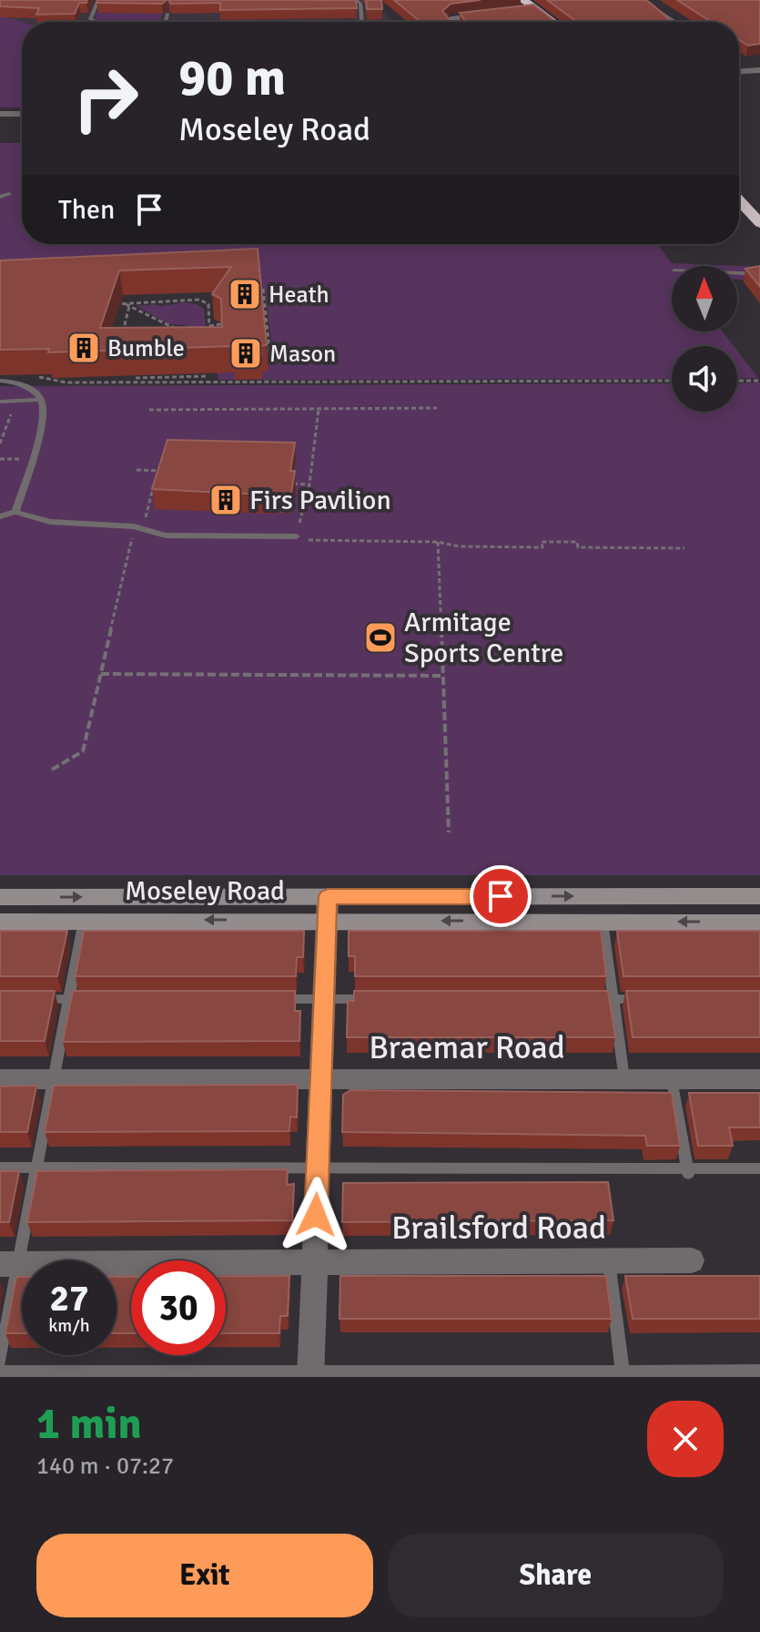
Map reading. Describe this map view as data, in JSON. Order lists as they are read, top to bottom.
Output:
{
  "streets": {
    "main road": ["Moseley Road"],
    "street": ["Braemar Road", "Brailsford Road"]
  },
  "places": {
    "building": [
      "Heath",
      "Bumble",
      "Mason",
      "Firs Pavilion"
    ],
    "sports": ["Armitage Sports Centre"]
  },
  "north": "top",
  "page": {
    "turn": ["90 m", "Moseley Road"],
    "then": "Then",
    "speed": "27 km/h",
    "limit": "30",
    "heading": ["1 min", "140 m · 07:27"],
    "buttons": ["Exit", "Share"]
  }
}
